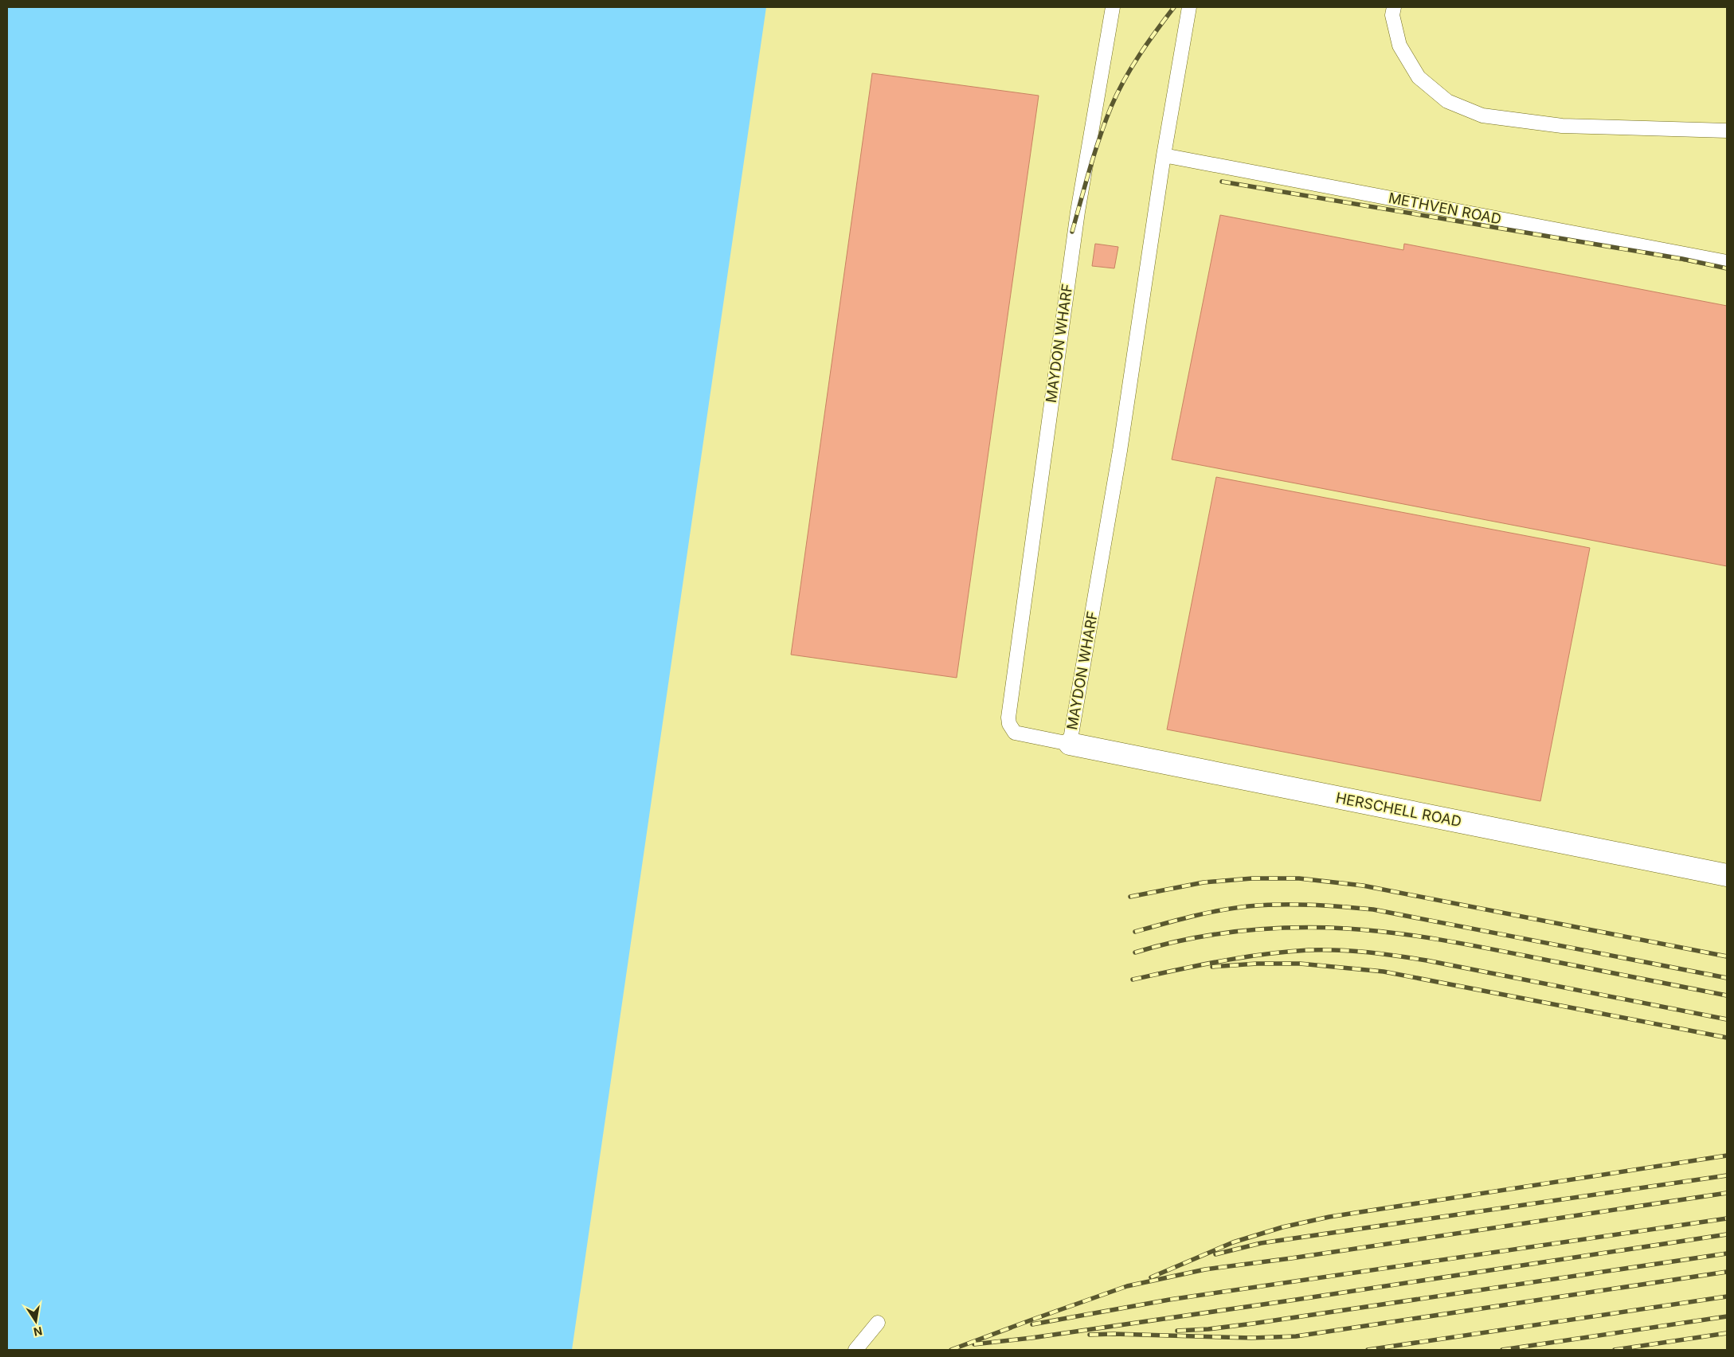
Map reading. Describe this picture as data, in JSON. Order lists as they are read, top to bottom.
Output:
{
  "streets": {
    "street": ["HERSCHELL ROAD"],
    "lane": ["METHVEN ROAD", "MAYDON WHARF"]
  },
  "crossings": [
    ["METHVEN ROAD", "MAYDON WHARF"],
    ["MAYDON WHARF", "HERSCHELL ROAD"]
  ],
  "north": "bottom"
}
